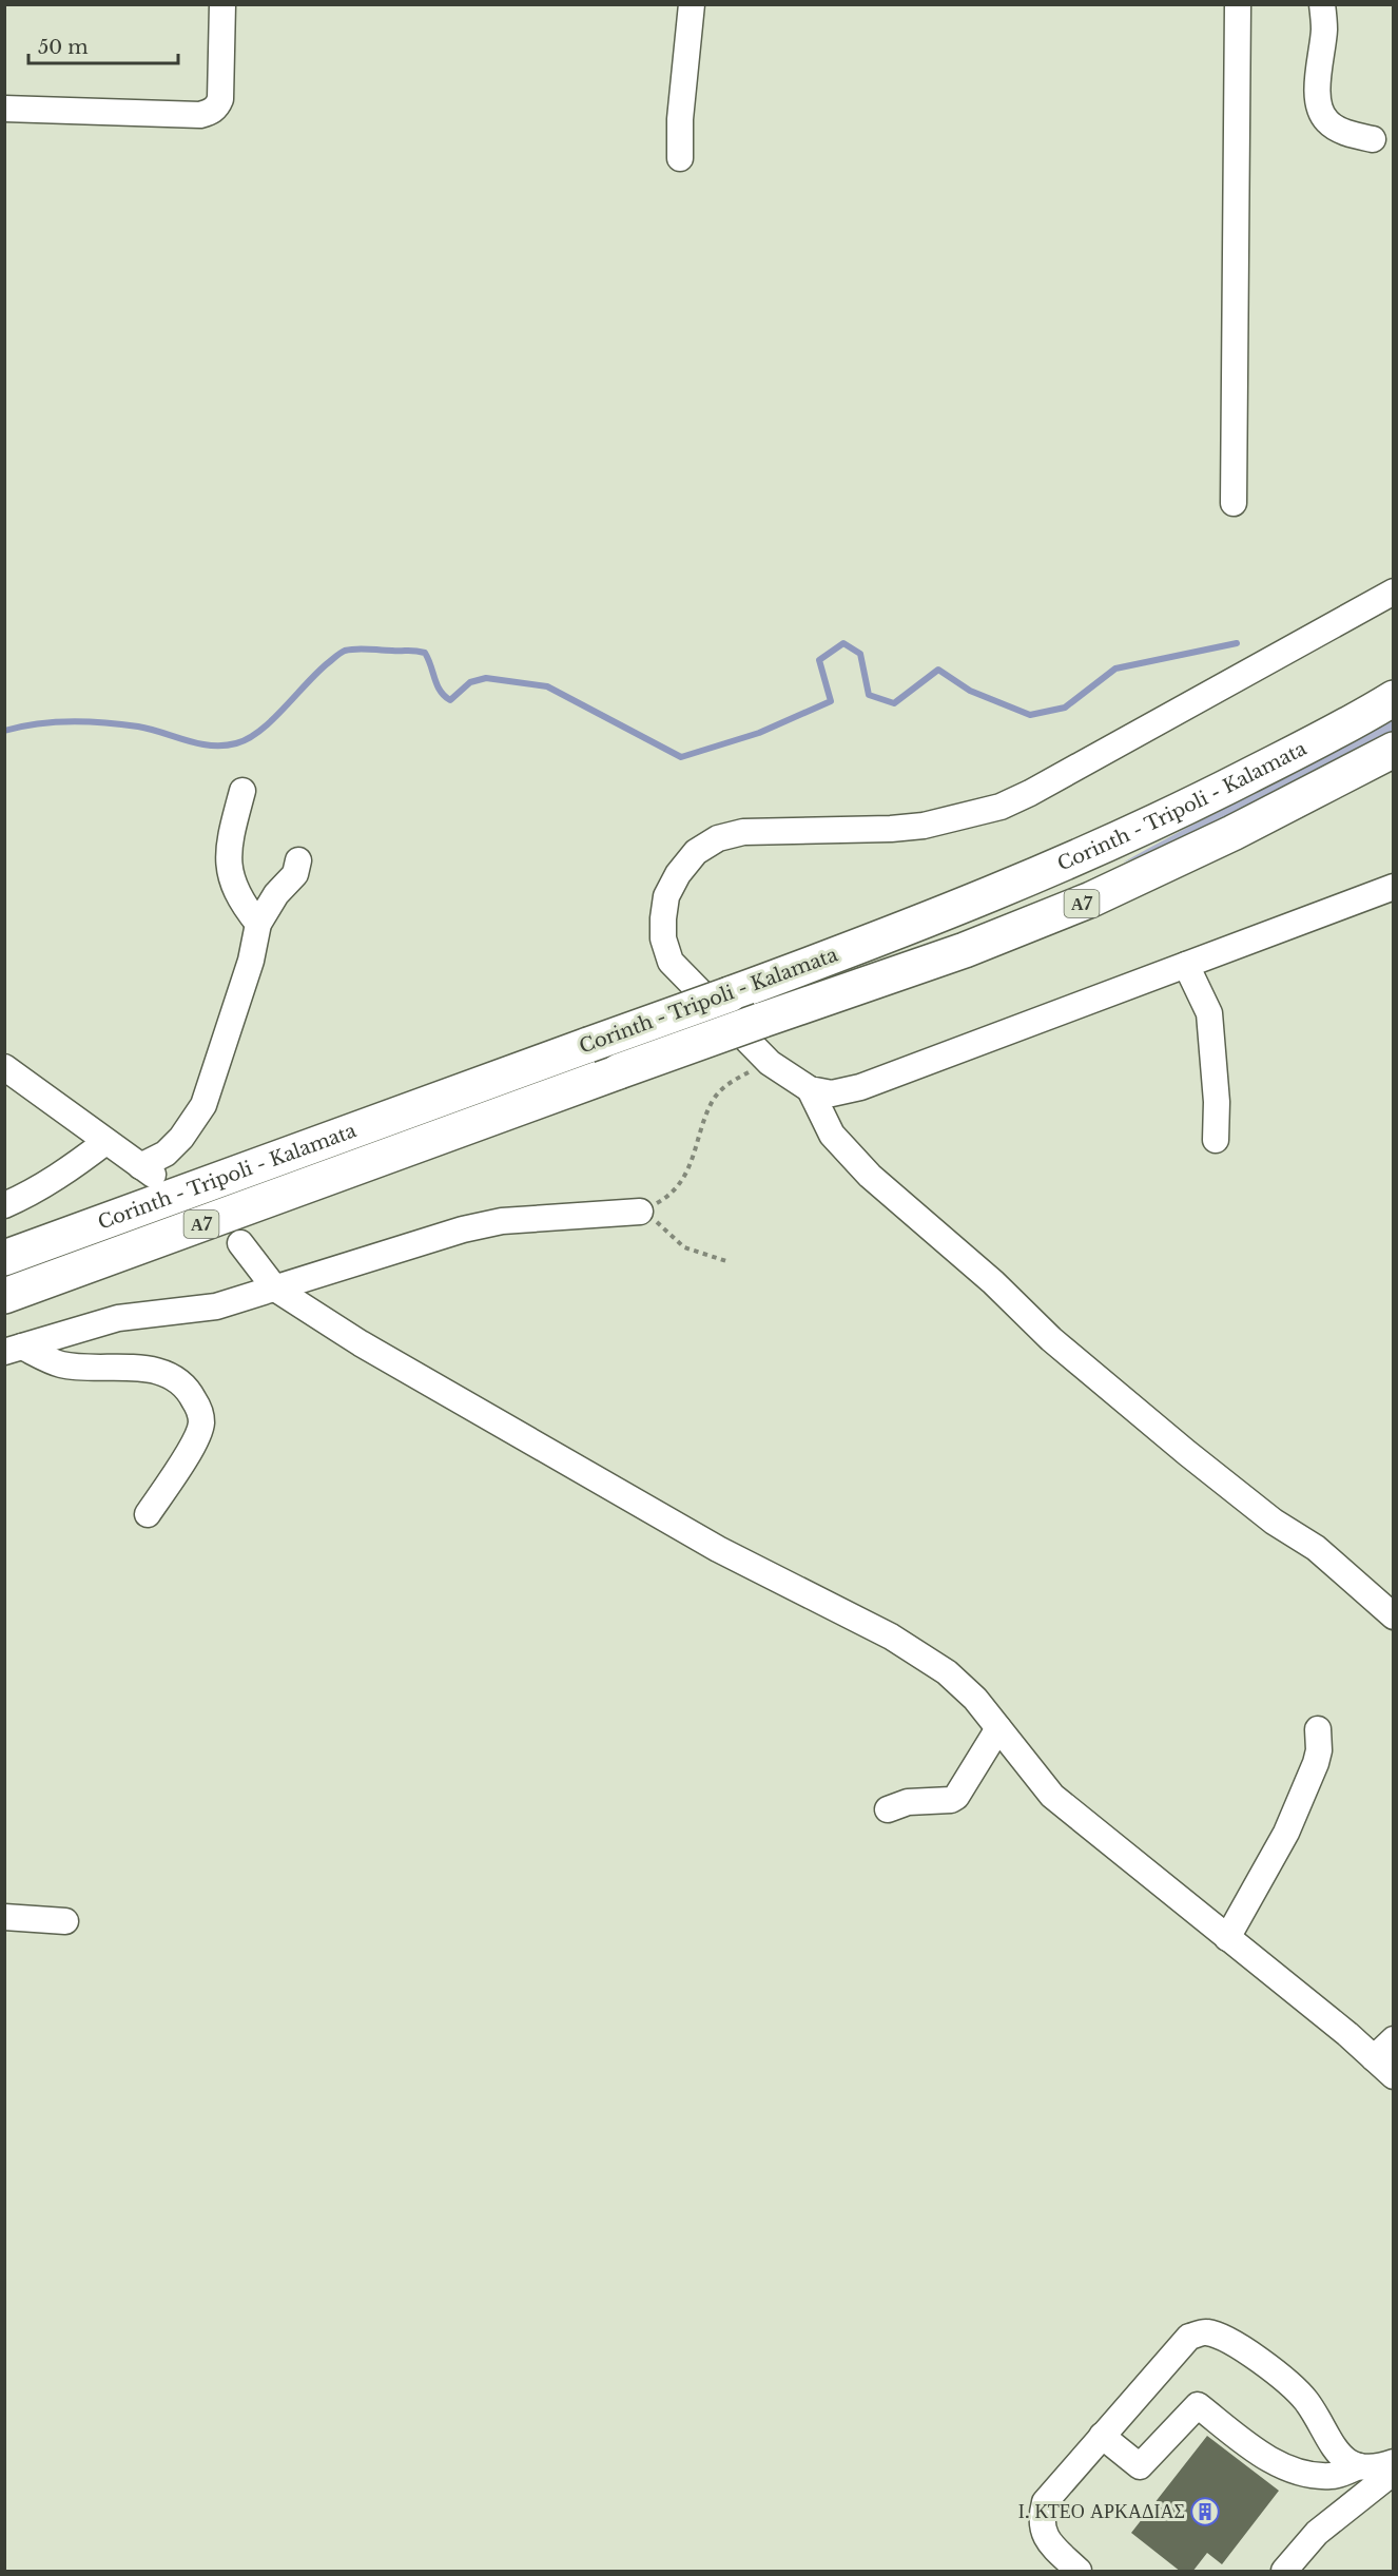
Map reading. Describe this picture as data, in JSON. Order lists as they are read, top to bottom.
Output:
{
  "streets": {
    "highway": ["Corinth - Tripoli - Kalamata", "Α7"]
  },
  "places": {
    "building": ["Ι. ΚΤΕΟ ΑΡΚΑΔΙΑΣ"]
  },
  "scale_bar": "50 m"
}
